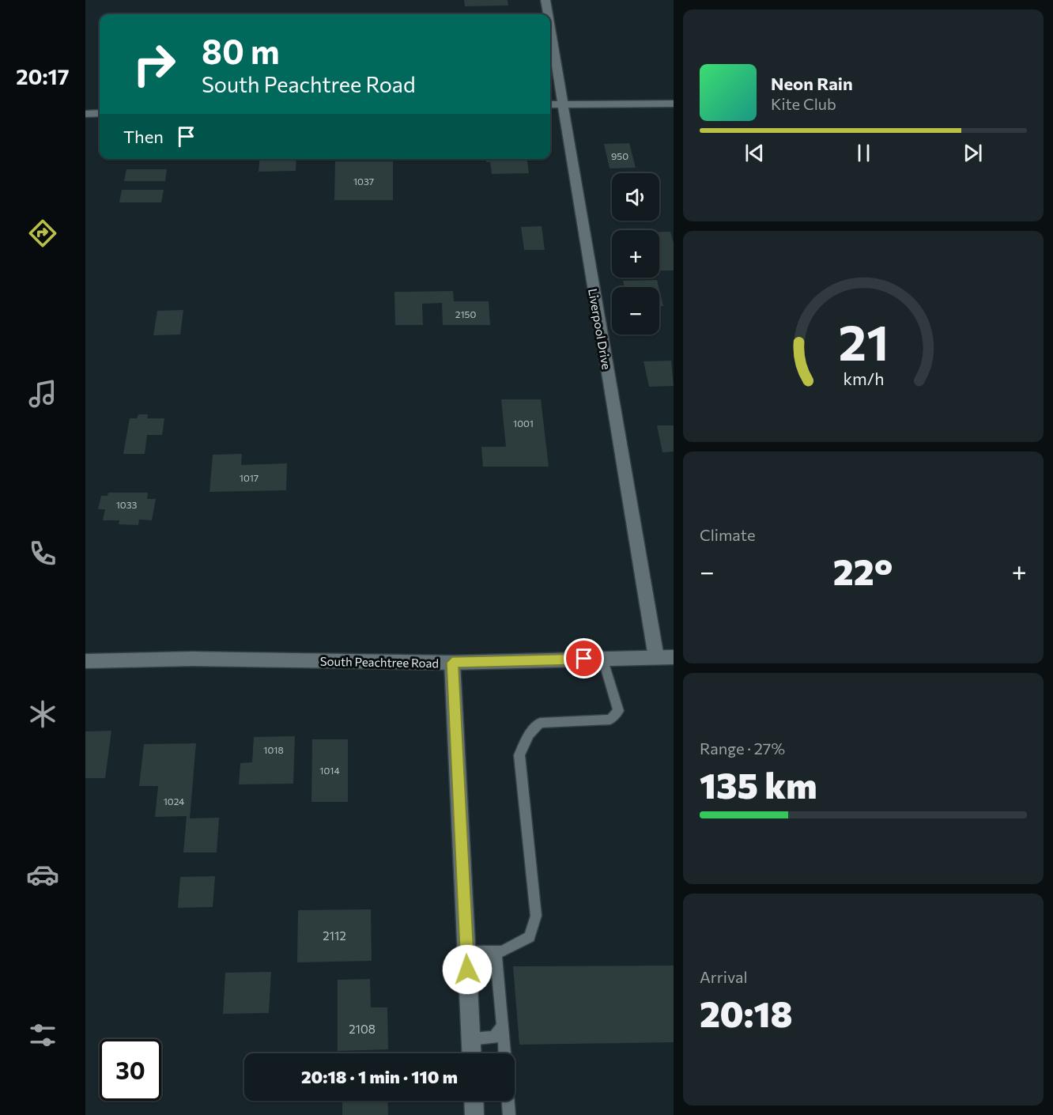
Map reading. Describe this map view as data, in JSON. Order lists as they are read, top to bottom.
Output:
{
  "streets": {
    "street": ["Liverpool Drive", "South Peachtree Road"]
  },
  "crossings": [
    ["Liverpool Drive", "South Peachtree Road"]
  ],
  "house_numbers": [
    "950",
    "1037",
    "2150",
    "1001",
    "1017",
    "1033",
    "1018",
    "1014",
    "1024",
    "2112",
    "2108"
  ],
  "page": {
    "tabs": "20:17",
    "turn": ["80 m", "South Peachtree Road"],
    "song": ["Neon Rain", "Kite Club"],
    "then": "Then",
    "map_buttons": ["+", "−"],
    "tile": [
      "Climate",
      ["Range · 27%", "135 km"],
      ["Arrival", "20:18"]
    ],
    "heat": ["−", "22°", "+"],
    "limit": "30",
    "trip": "20:18 · 1 min · 110 m",
    "gauge": ["21", "km/h"]
  }
}
